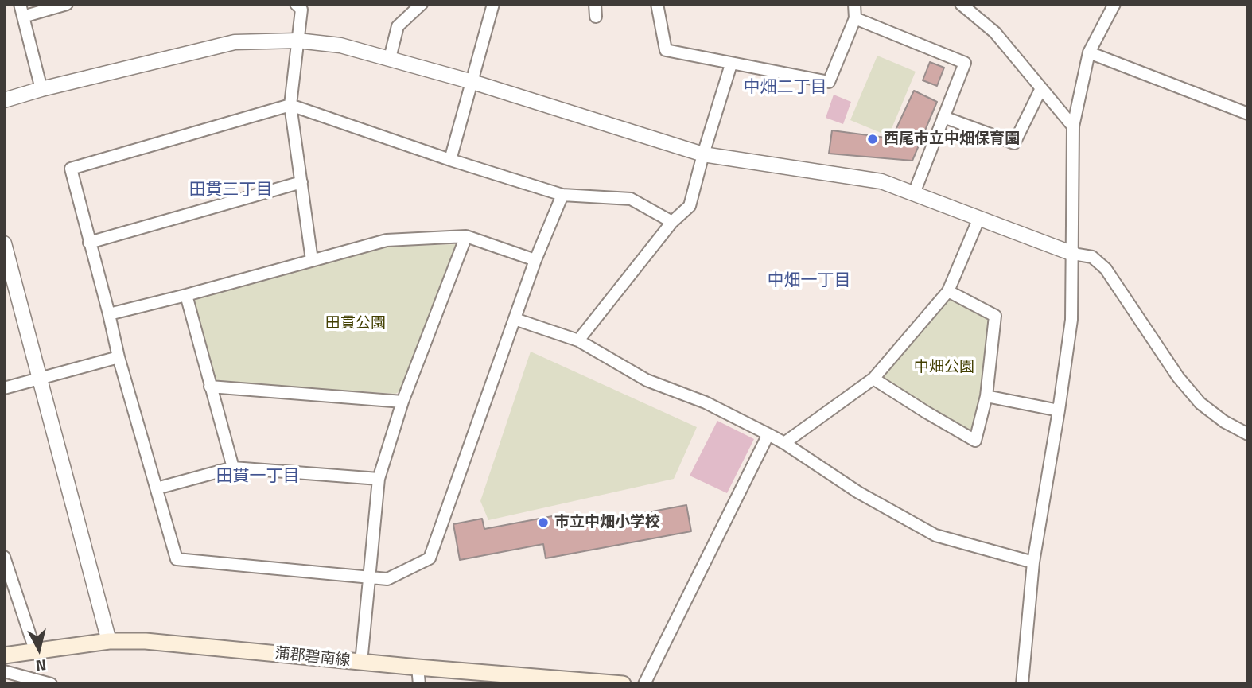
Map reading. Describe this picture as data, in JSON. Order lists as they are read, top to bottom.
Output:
{
  "streets": {
    "main road": ["蒲郡碧南線"]
  },
  "districts": [
    "中畑二丁目",
    "田貫三丁目",
    "中畑一丁目",
    "田貫一丁目"
  ],
  "parks": ["田貫公園", "中畑公園"],
  "places": ["西尾市立中畑保育園", "市立中畑小学校"],
  "north": "bottom"
}
